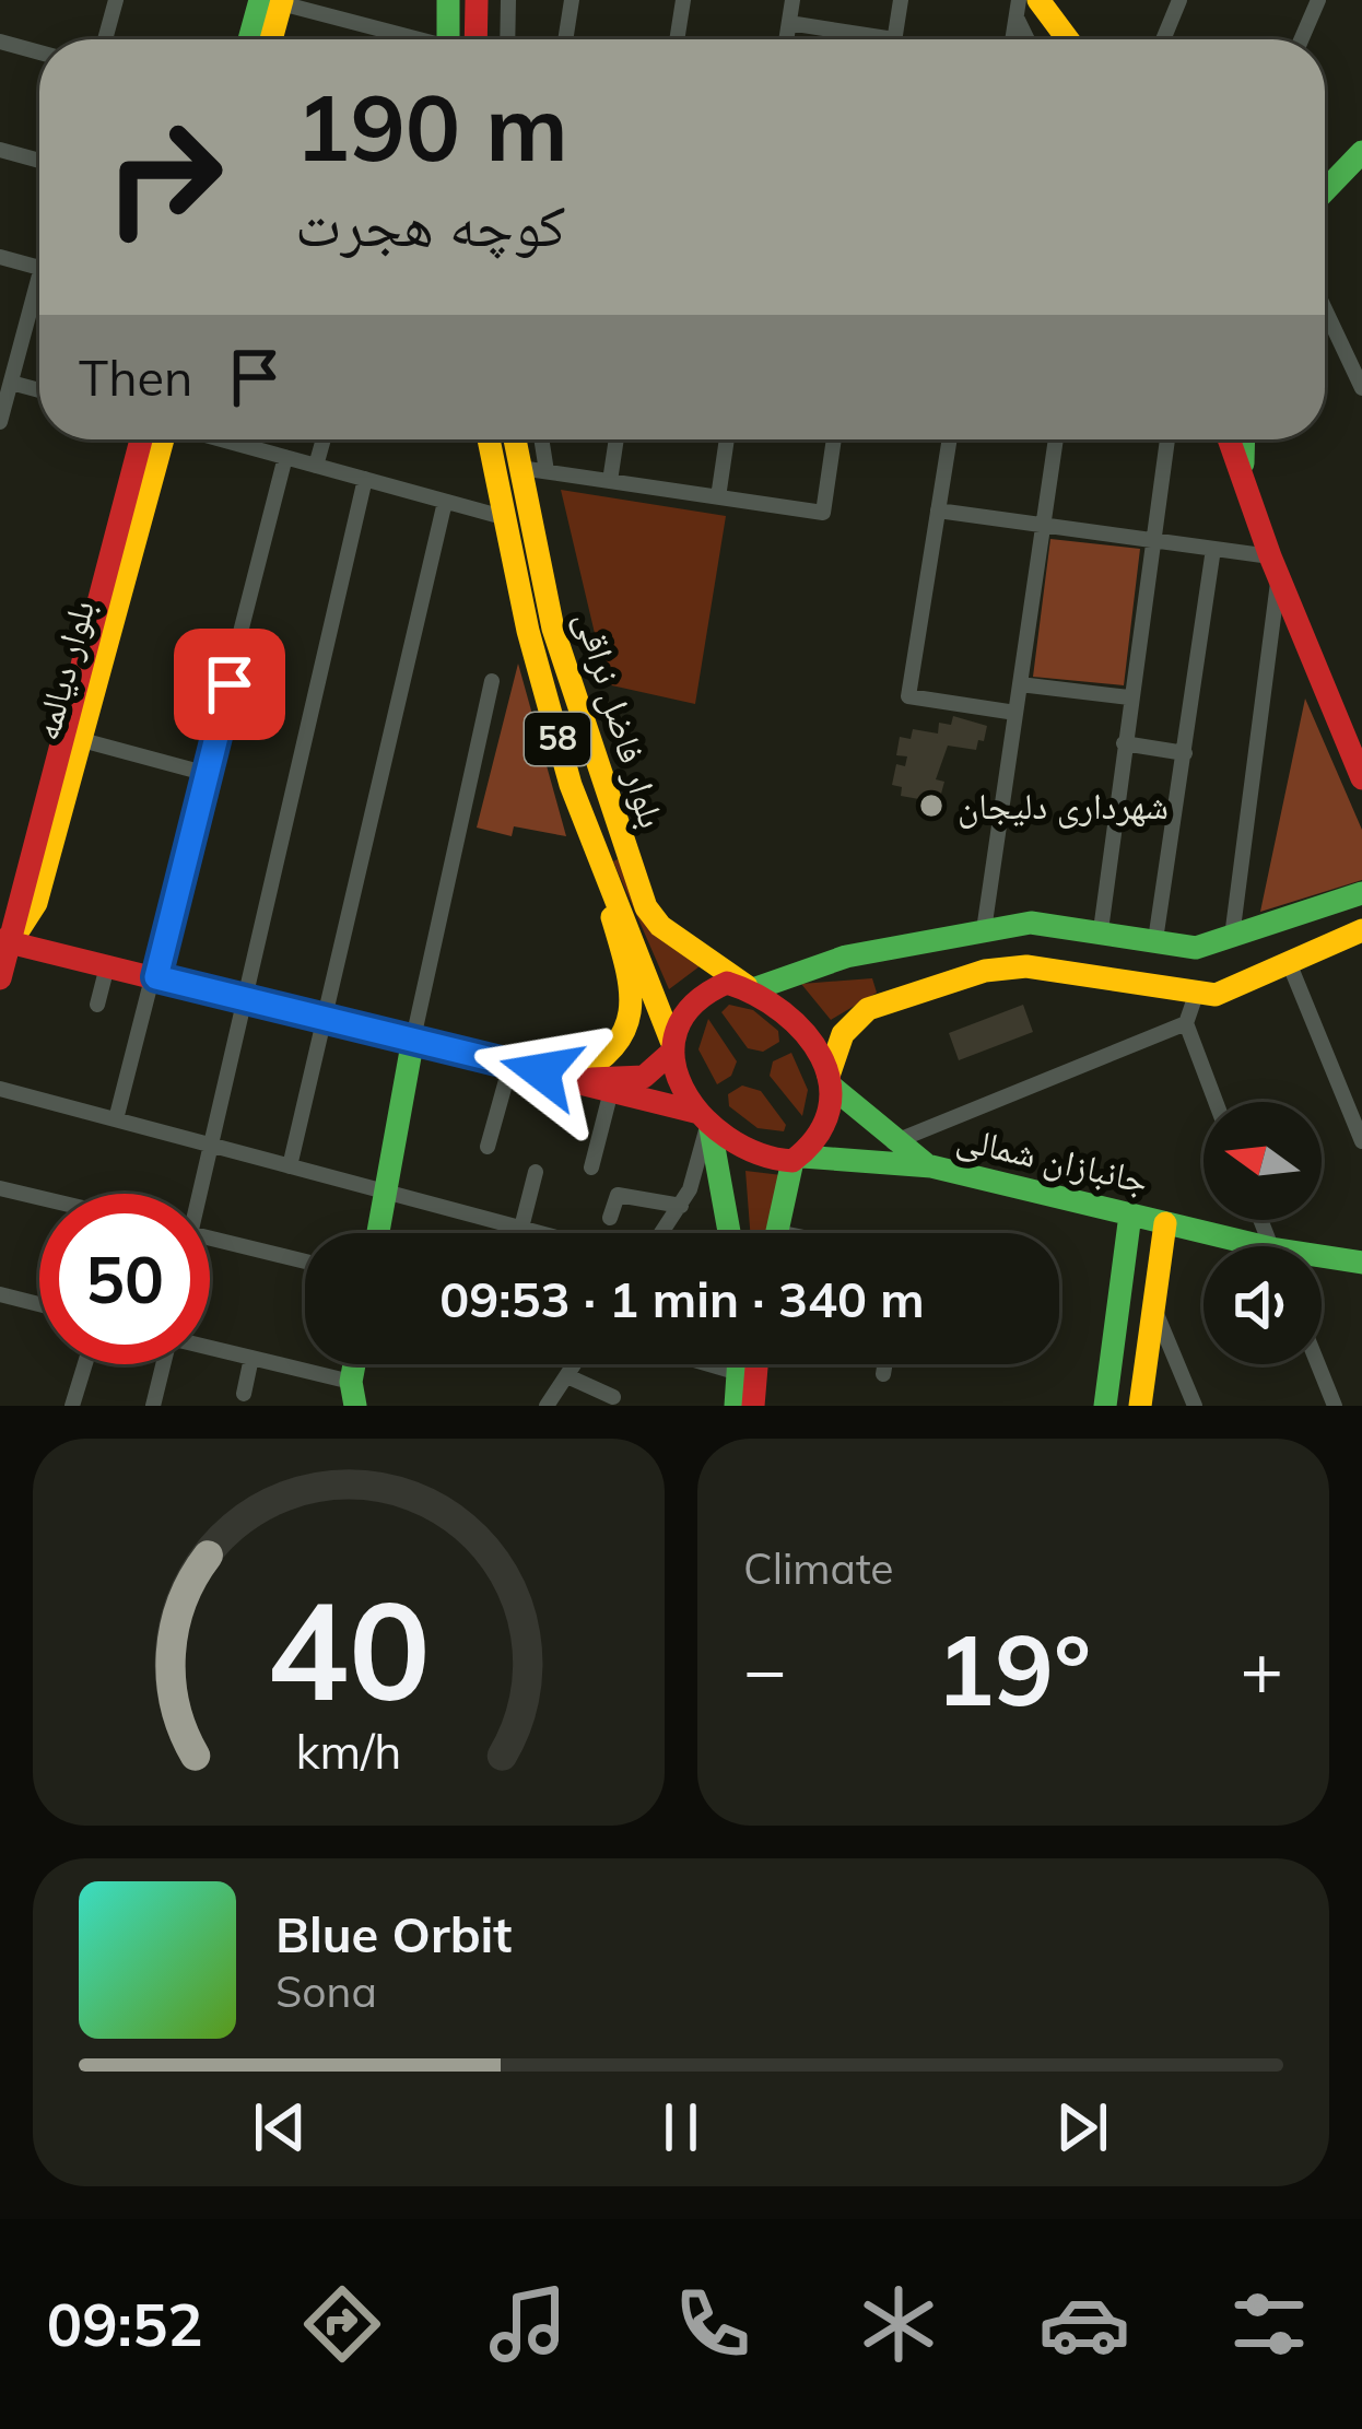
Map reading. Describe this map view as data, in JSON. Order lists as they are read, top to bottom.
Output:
{
  "streets": {
    "main road": [
      "بلوار دیالمه",
      "بلوار فاضل نراقی",
      "58",
      "جانبازان شمالی"
    ]
  },
  "crossings": [
    ["بلوار فاضل نراقی", "جانبازان شمالی"]
  ],
  "places": ["شهرداری دلیجان"],
  "north": "left",
  "page": {
    "turn": ["190 m", "کوچه هجرت"],
    "then": "Then",
    "limit": "50",
    "trip": "09:53 · 1 min · 340 m",
    "tile": "Climate",
    "heat": ["−", "19°", "+"],
    "song": ["Blue Orbit", "Sona"],
    "tabs": "09:52",
    "gauge": ["40", "km/h"]
  }
}
